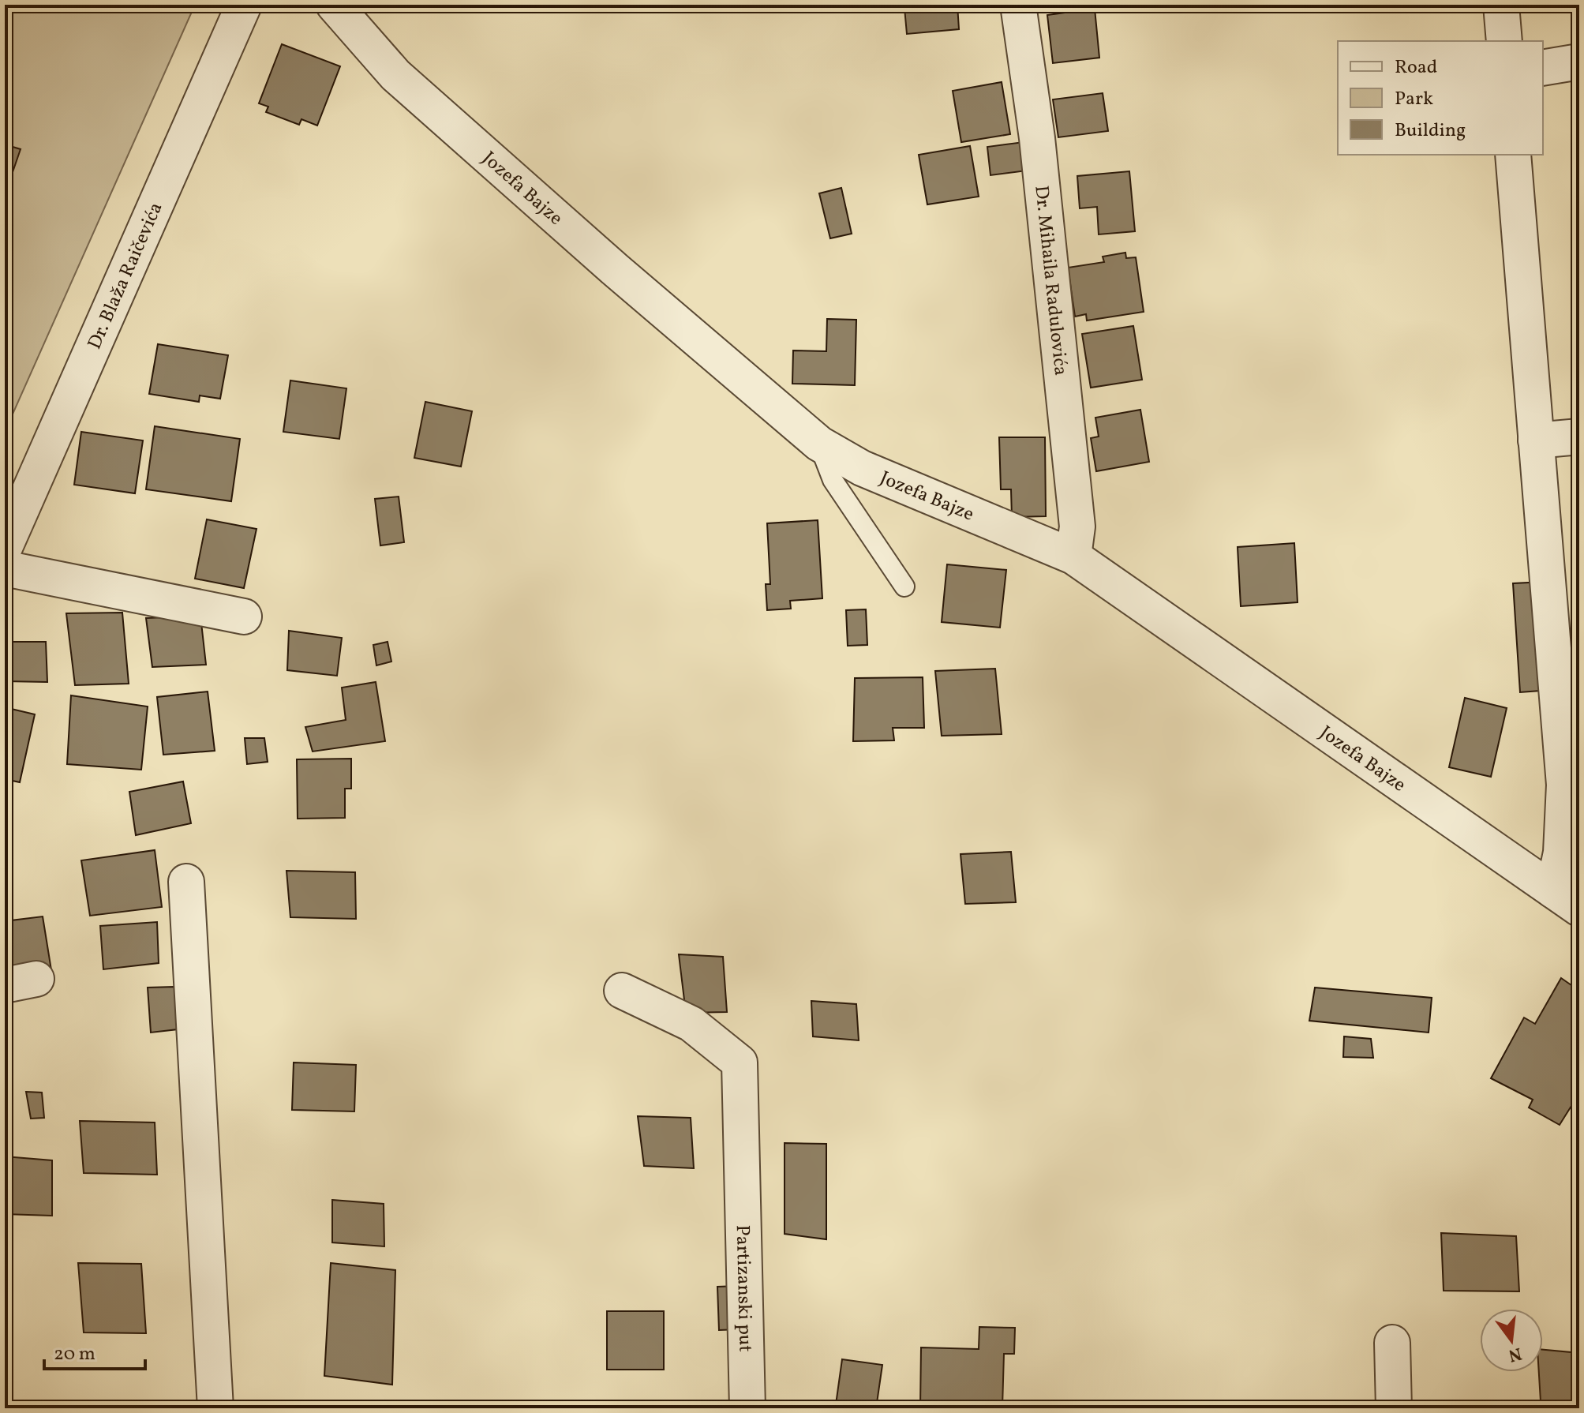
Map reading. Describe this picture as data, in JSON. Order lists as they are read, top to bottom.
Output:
{
  "streets": {
    "street": [
      "Jozefa Bajze",
      "Dr. Blaža Raičevića",
      "Dr. Mihaila Radulovića",
      "Partizanski put"
    ]
  },
  "crossings": [
    ["Jozefa Bajze", "Dr. Mihaila Radulovića"]
  ],
  "legend": ["Road", "Park", "Building"],
  "scale_bar": "20 m",
  "north": "bottom"
}
